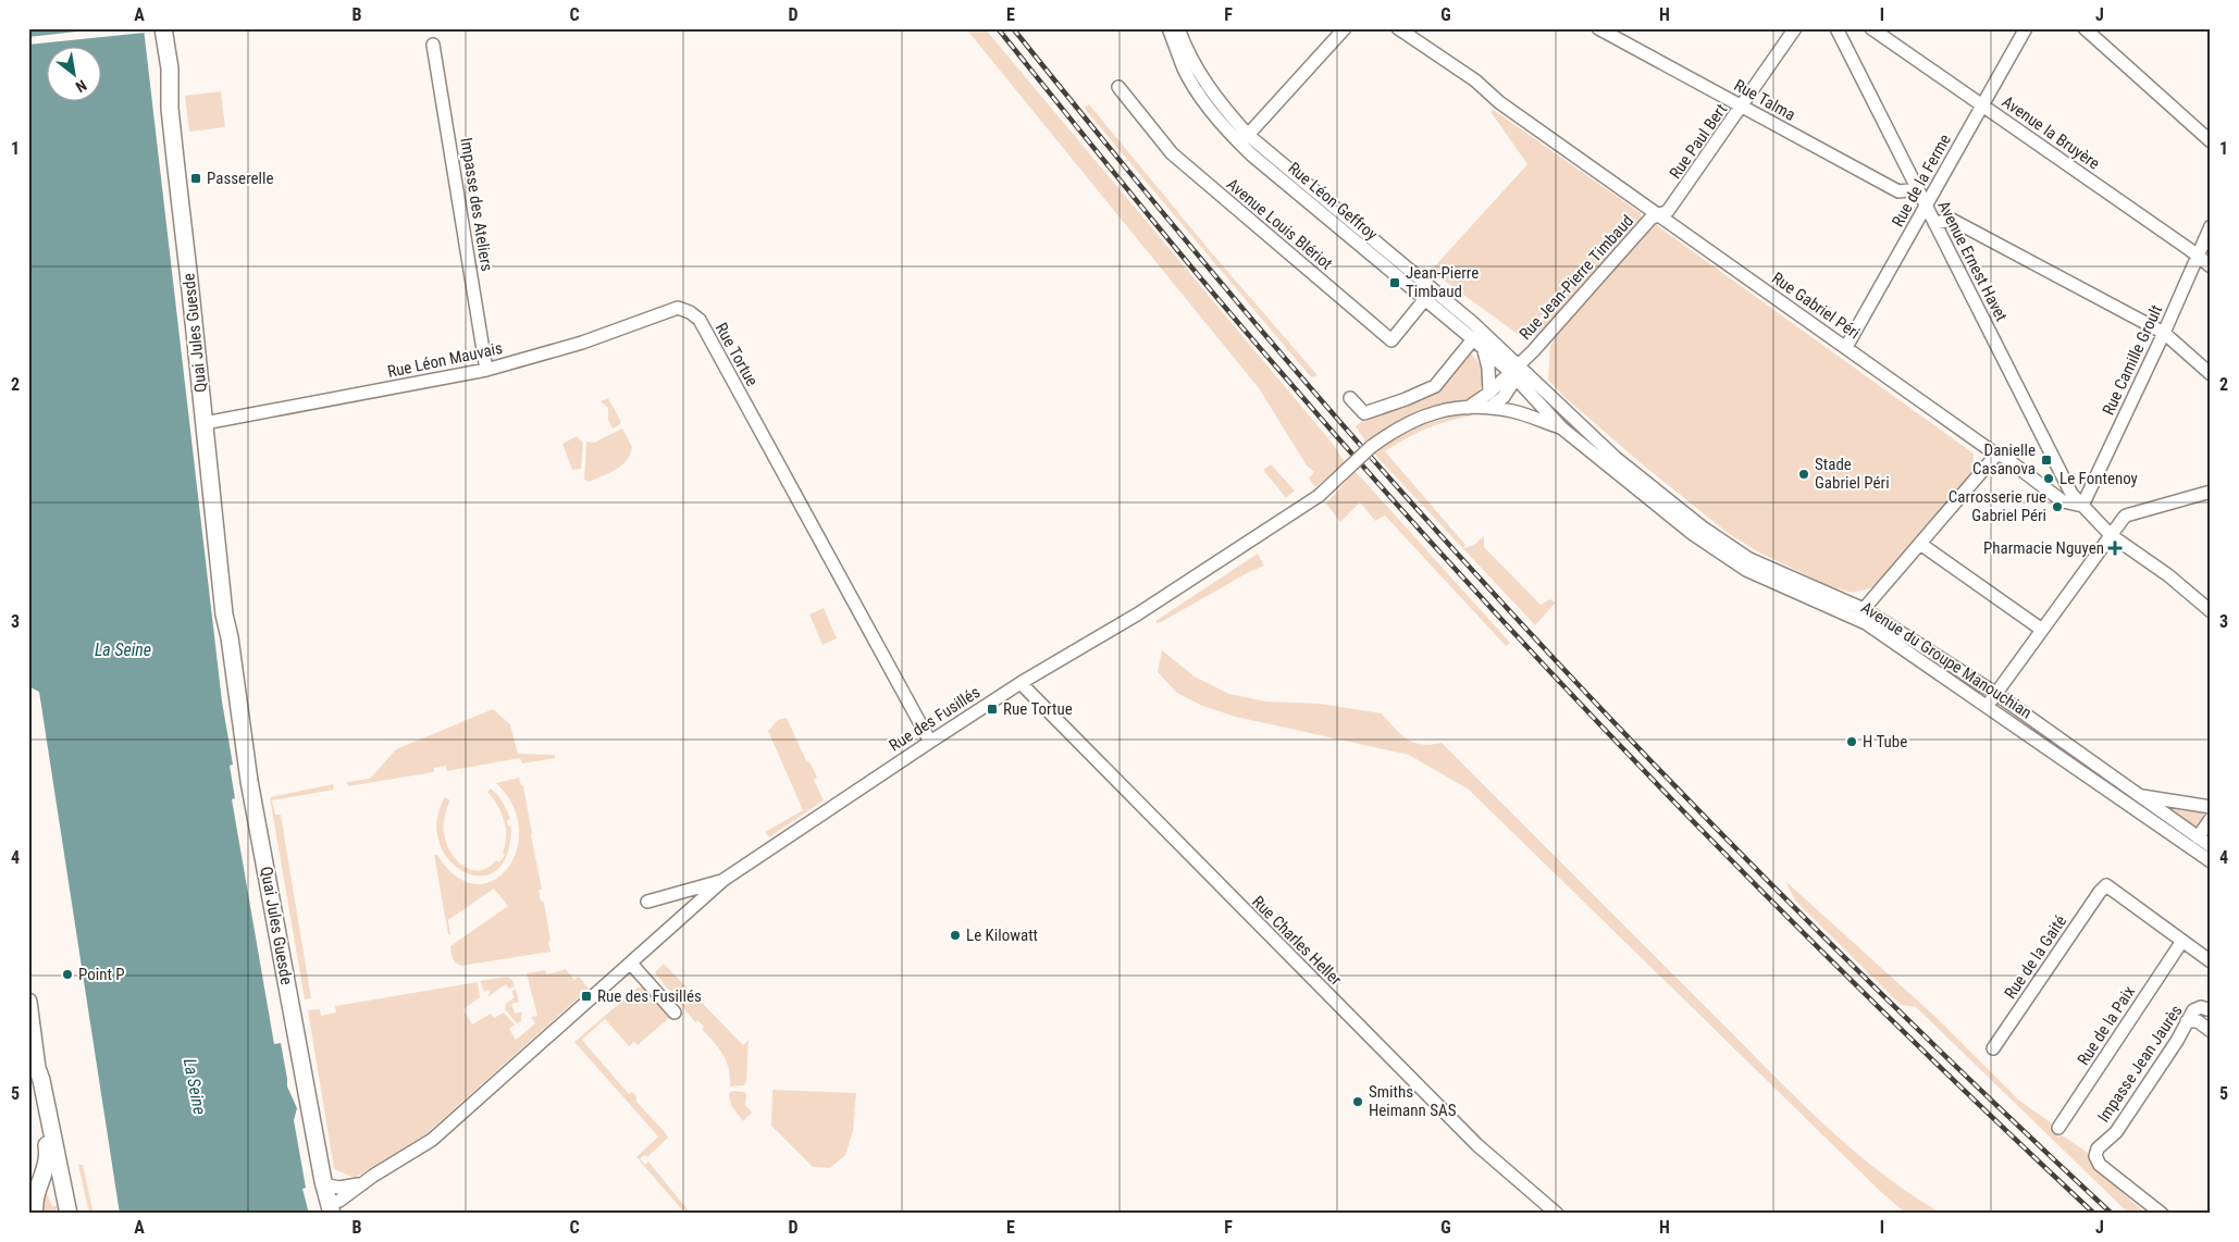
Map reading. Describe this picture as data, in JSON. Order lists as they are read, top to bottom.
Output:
{
  "streets": {
    "main road": ["Quai Jules Guesde"],
    "street": [
      "Rue Talma",
      "Avenue la Bruyère",
      "Rue Paul Bert",
      "Rue de la Ferme",
      "Rue Léon Geffroy",
      "Impasse des Ateliers",
      "Avenue Louis Blériot",
      "Avenue Ernest Havet",
      "Rue Jean-Pierre Timbaud",
      "Rue Gabriel Péri",
      "Rue Tortue",
      "Rue Léon Mauvais",
      "Rue Camille Groult",
      "Avenue du Groupe Manouchian",
      "Rue des Fusillés",
      "Rue Charles Heller",
      "Rue de la Gaité",
      "Rue de la Paix",
      "Impasse Jean Jaurès"
    ]
  },
  "crossings": [
    ["Rue Talma", "Rue Paul Bert"],
    ["Rue Talma", "Avenue Ernest Havet"],
    ["Avenue la Bruyère", "Rue de la Ferme"],
    ["Avenue la Bruyère", "Rue Camille Groult"],
    ["Rue Paul Bert", "Rue Jean-Pierre Timbaud"],
    ["Rue Paul Bert", "Rue Gabriel Péri"],
    ["Rue de la Ferme", "Avenue Ernest Havet"],
    ["Rue de la Ferme", "Rue Gabriel Péri"],
    ["Rue Léon Geffroy", "Avenue Louis Blériot"],
    ["Rue Léon Geffroy", "Rue Jean-Pierre Timbaud"],
    ["Rue Léon Geffroy", "Avenue du Groupe Manouchian"],
    ["Impasse des Ateliers", "Rue Léon Mauvais"],
    ["Avenue Ernest Havet", "Rue Gabriel Péri"],
    ["Avenue Ernest Havet", "Rue Camille Groult"],
    ["Rue Jean-Pierre Timbaud", "Rue Gabriel Péri"],
    ["Rue Jean-Pierre Timbaud", "Avenue du Groupe Manouchian"],
    ["Rue Gabriel Péri", "Rue Camille Groult"],
    ["Quai Jules Guesde", "Rue Léon Mauvais"],
    ["Quai Jules Guesde", "Rue des Fusillés"],
    ["Rue Tortue", "Rue Léon Mauvais"],
    ["Rue Tortue", "Rue des Fusillés"],
    ["Rue des Fusillés", "Rue Charles Heller"],
    ["Rue de la Gaité", "Rue de la Paix"]
  ],
  "water": ["La Seine"],
  "places": {
    "transit": [
      "Passerelle",
      "Jean-Pierre Timbaud",
      "Danielle Casanova",
      "Rue Tortue",
      "Rue des Fusillés"
    ],
    "other": [
      "Stade Gabriel Péri",
      "Le Fontenoy",
      "Carrosserie rue Gabriel Péri",
      "H Tube",
      "Le Kilowatt",
      "Point P",
      "Smiths Heimann SAS"
    ],
    "health": ["Pharmacie Nguyen"]
  },
  "north": "bottom right",
  "grid": {
    "columns": [
      "A",
      "B",
      "C",
      "D",
      "E",
      "F",
      "G",
      "H",
      "I",
      "J"
    ],
    "rows": [
      "1",
      "2",
      "3",
      "4",
      "5"
    ]
  }
}
